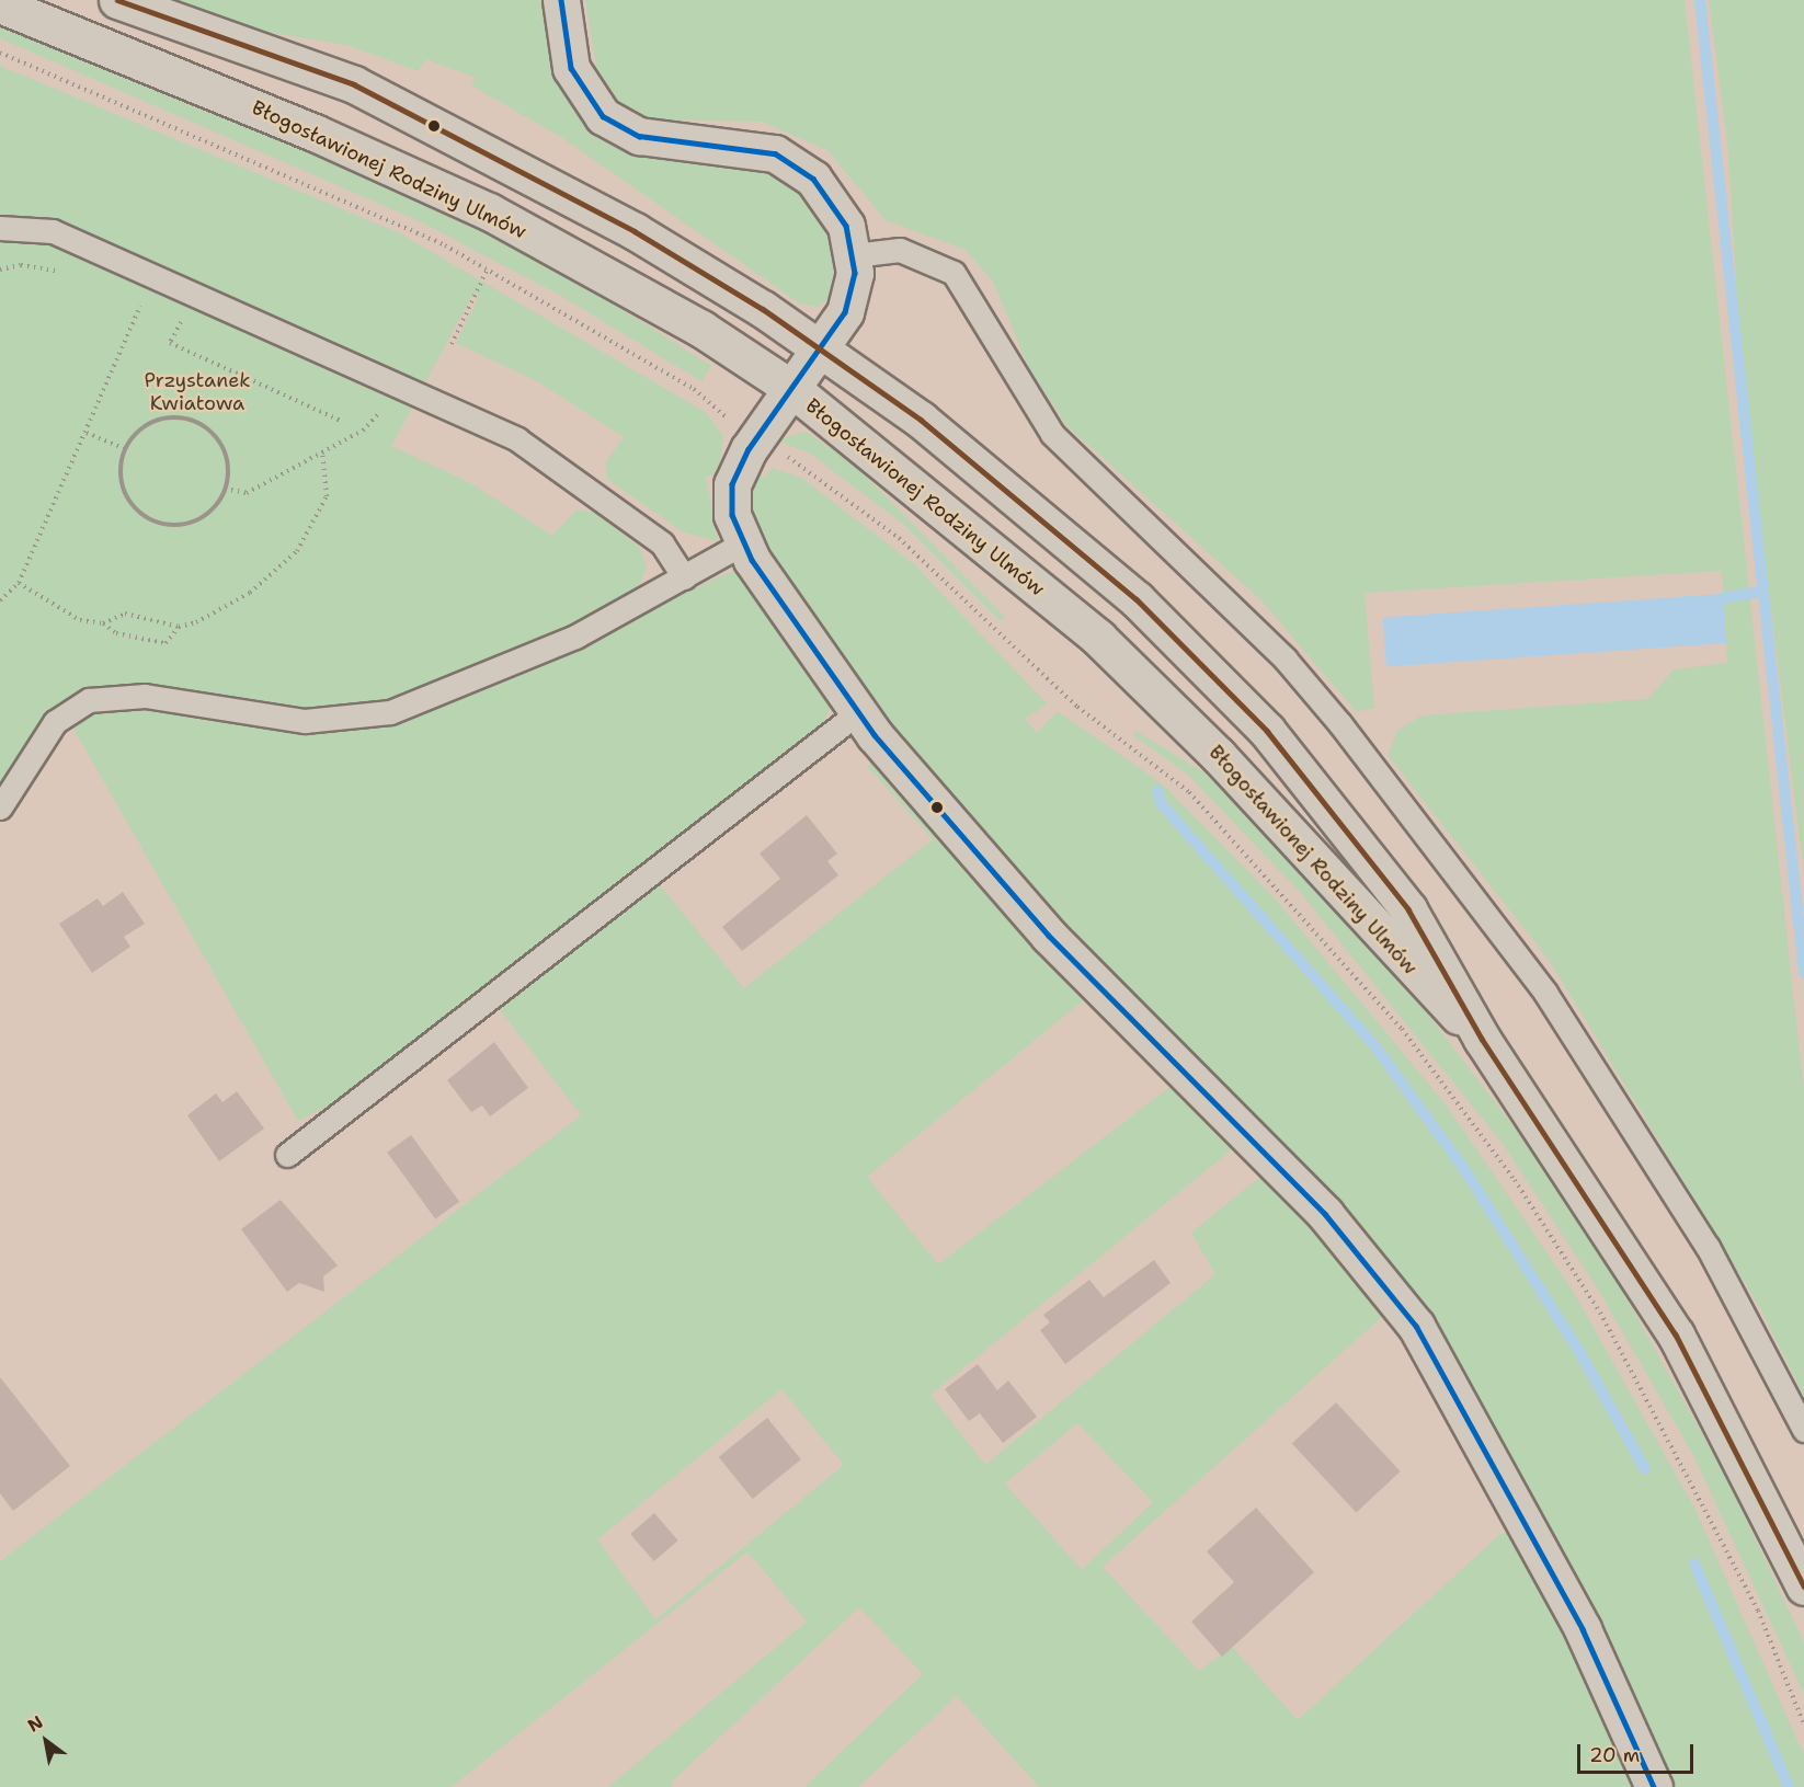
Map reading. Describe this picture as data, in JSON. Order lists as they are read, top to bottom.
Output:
{
  "streets": {
    "main road": ["Błogosławionej Rodziny Ulmów"]
  },
  "parks": ["Przystanek Kwiatowa"],
  "scale_bar": "20 m",
  "north": "top left"
}
